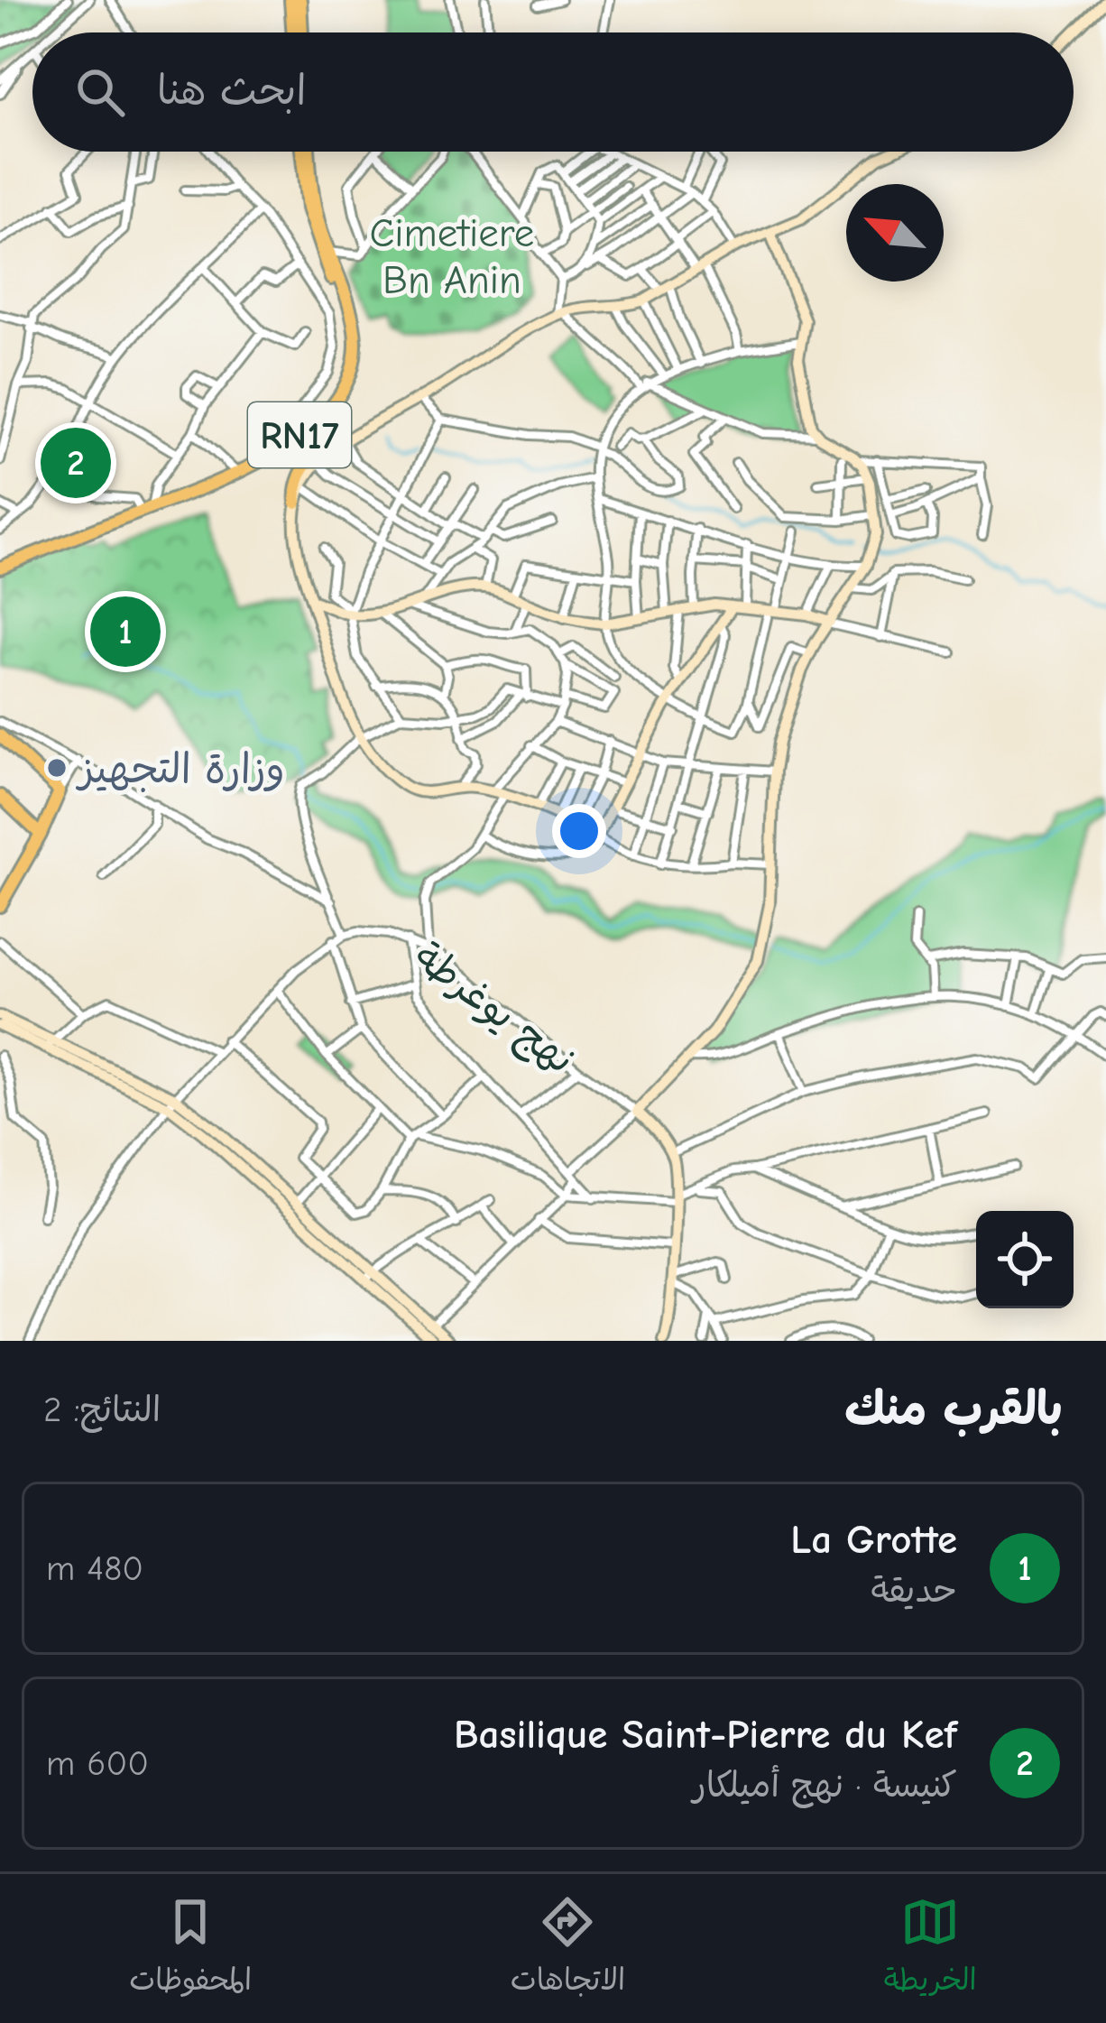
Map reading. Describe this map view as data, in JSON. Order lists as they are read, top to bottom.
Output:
{
  "streets": {
    "main road": ["RN17"],
    "street": ["نهج يوغرطة"]
  },
  "parks": ["Cimetiere Bn Anin"],
  "places": ["وزارة التجهيز"],
  "north": "top left",
  "page": {
    "search": "ابحث هنا",
    "pins": ["2", "1"],
    "heading": ["بالقرب منك", "النتائج: 2"],
    "list": [
      {
        "mark": "1",
        "name": "La Grotte",
        "note": "حديقة",
        "value": "480 m"
      },
      {
        "mark": "2",
        "name": "Basilique Saint-Pierre du Kef",
        "note": "كنيسة · نهج أميلكار",
        "value": "600 m"
      }
    ],
    "nav": ["الخريطة", "الاتجاهات", "المحفوظات"]
  }
}
